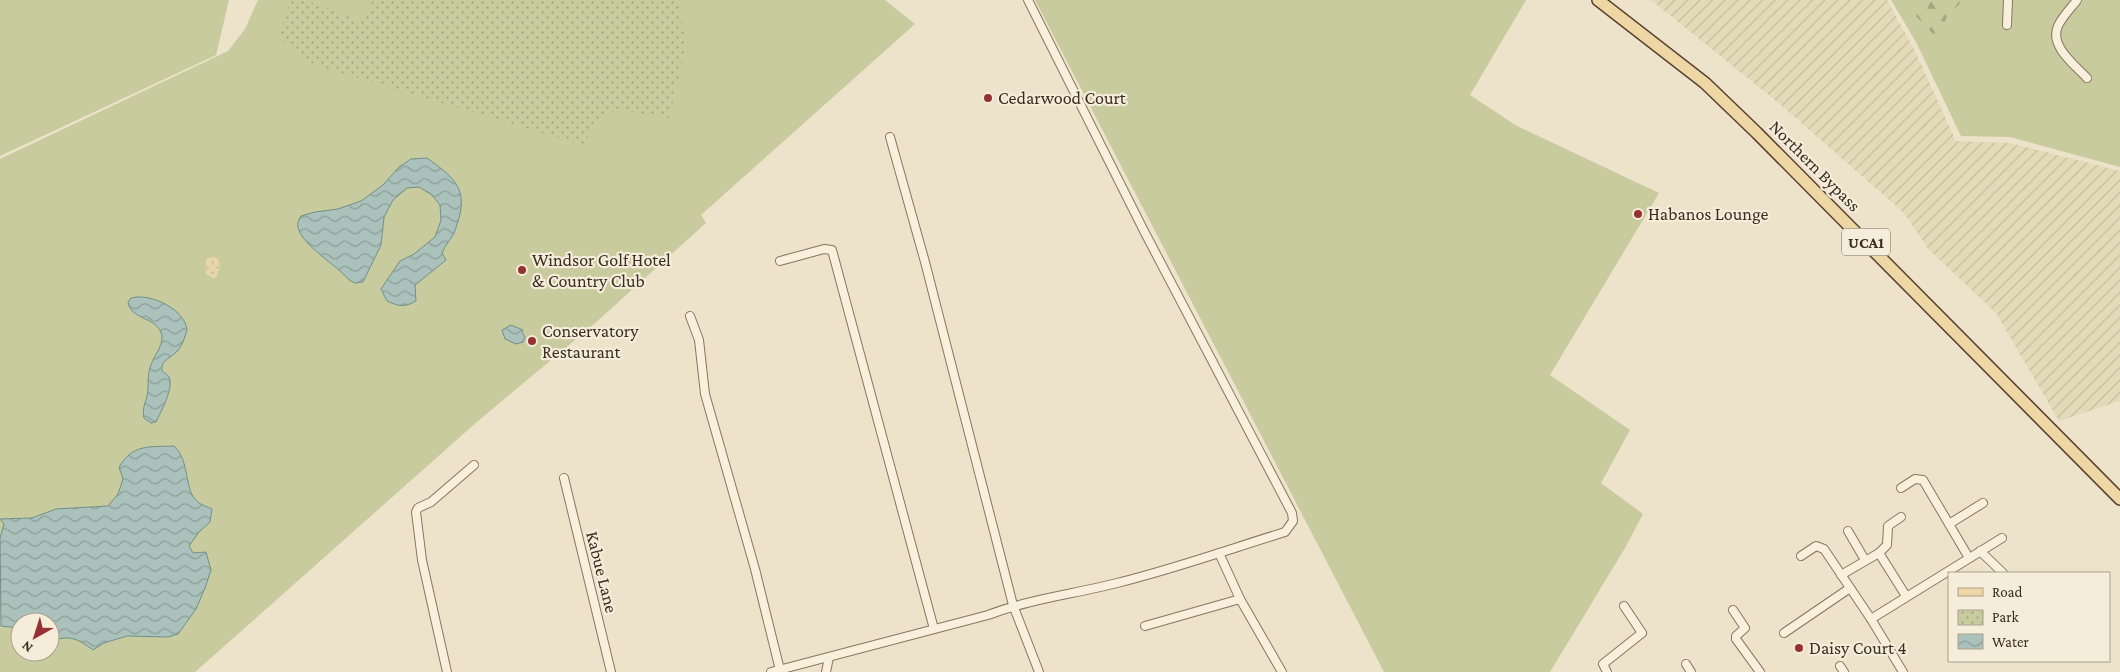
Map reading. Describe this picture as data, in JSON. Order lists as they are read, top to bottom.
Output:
{
  "streets": {
    "main road": ["Northern Bypass", "UCA1"],
    "street": ["Kabue Lane"]
  },
  "places": [
    "Cedarwood Court",
    "Habanos Lounge",
    "Windsor Golf Hotel & Country Club",
    "Conservatory Restaurant",
    "Daisy Court 4"
  ],
  "legend": ["Road", "Park", "Water"],
  "north": "bottom left"
}
